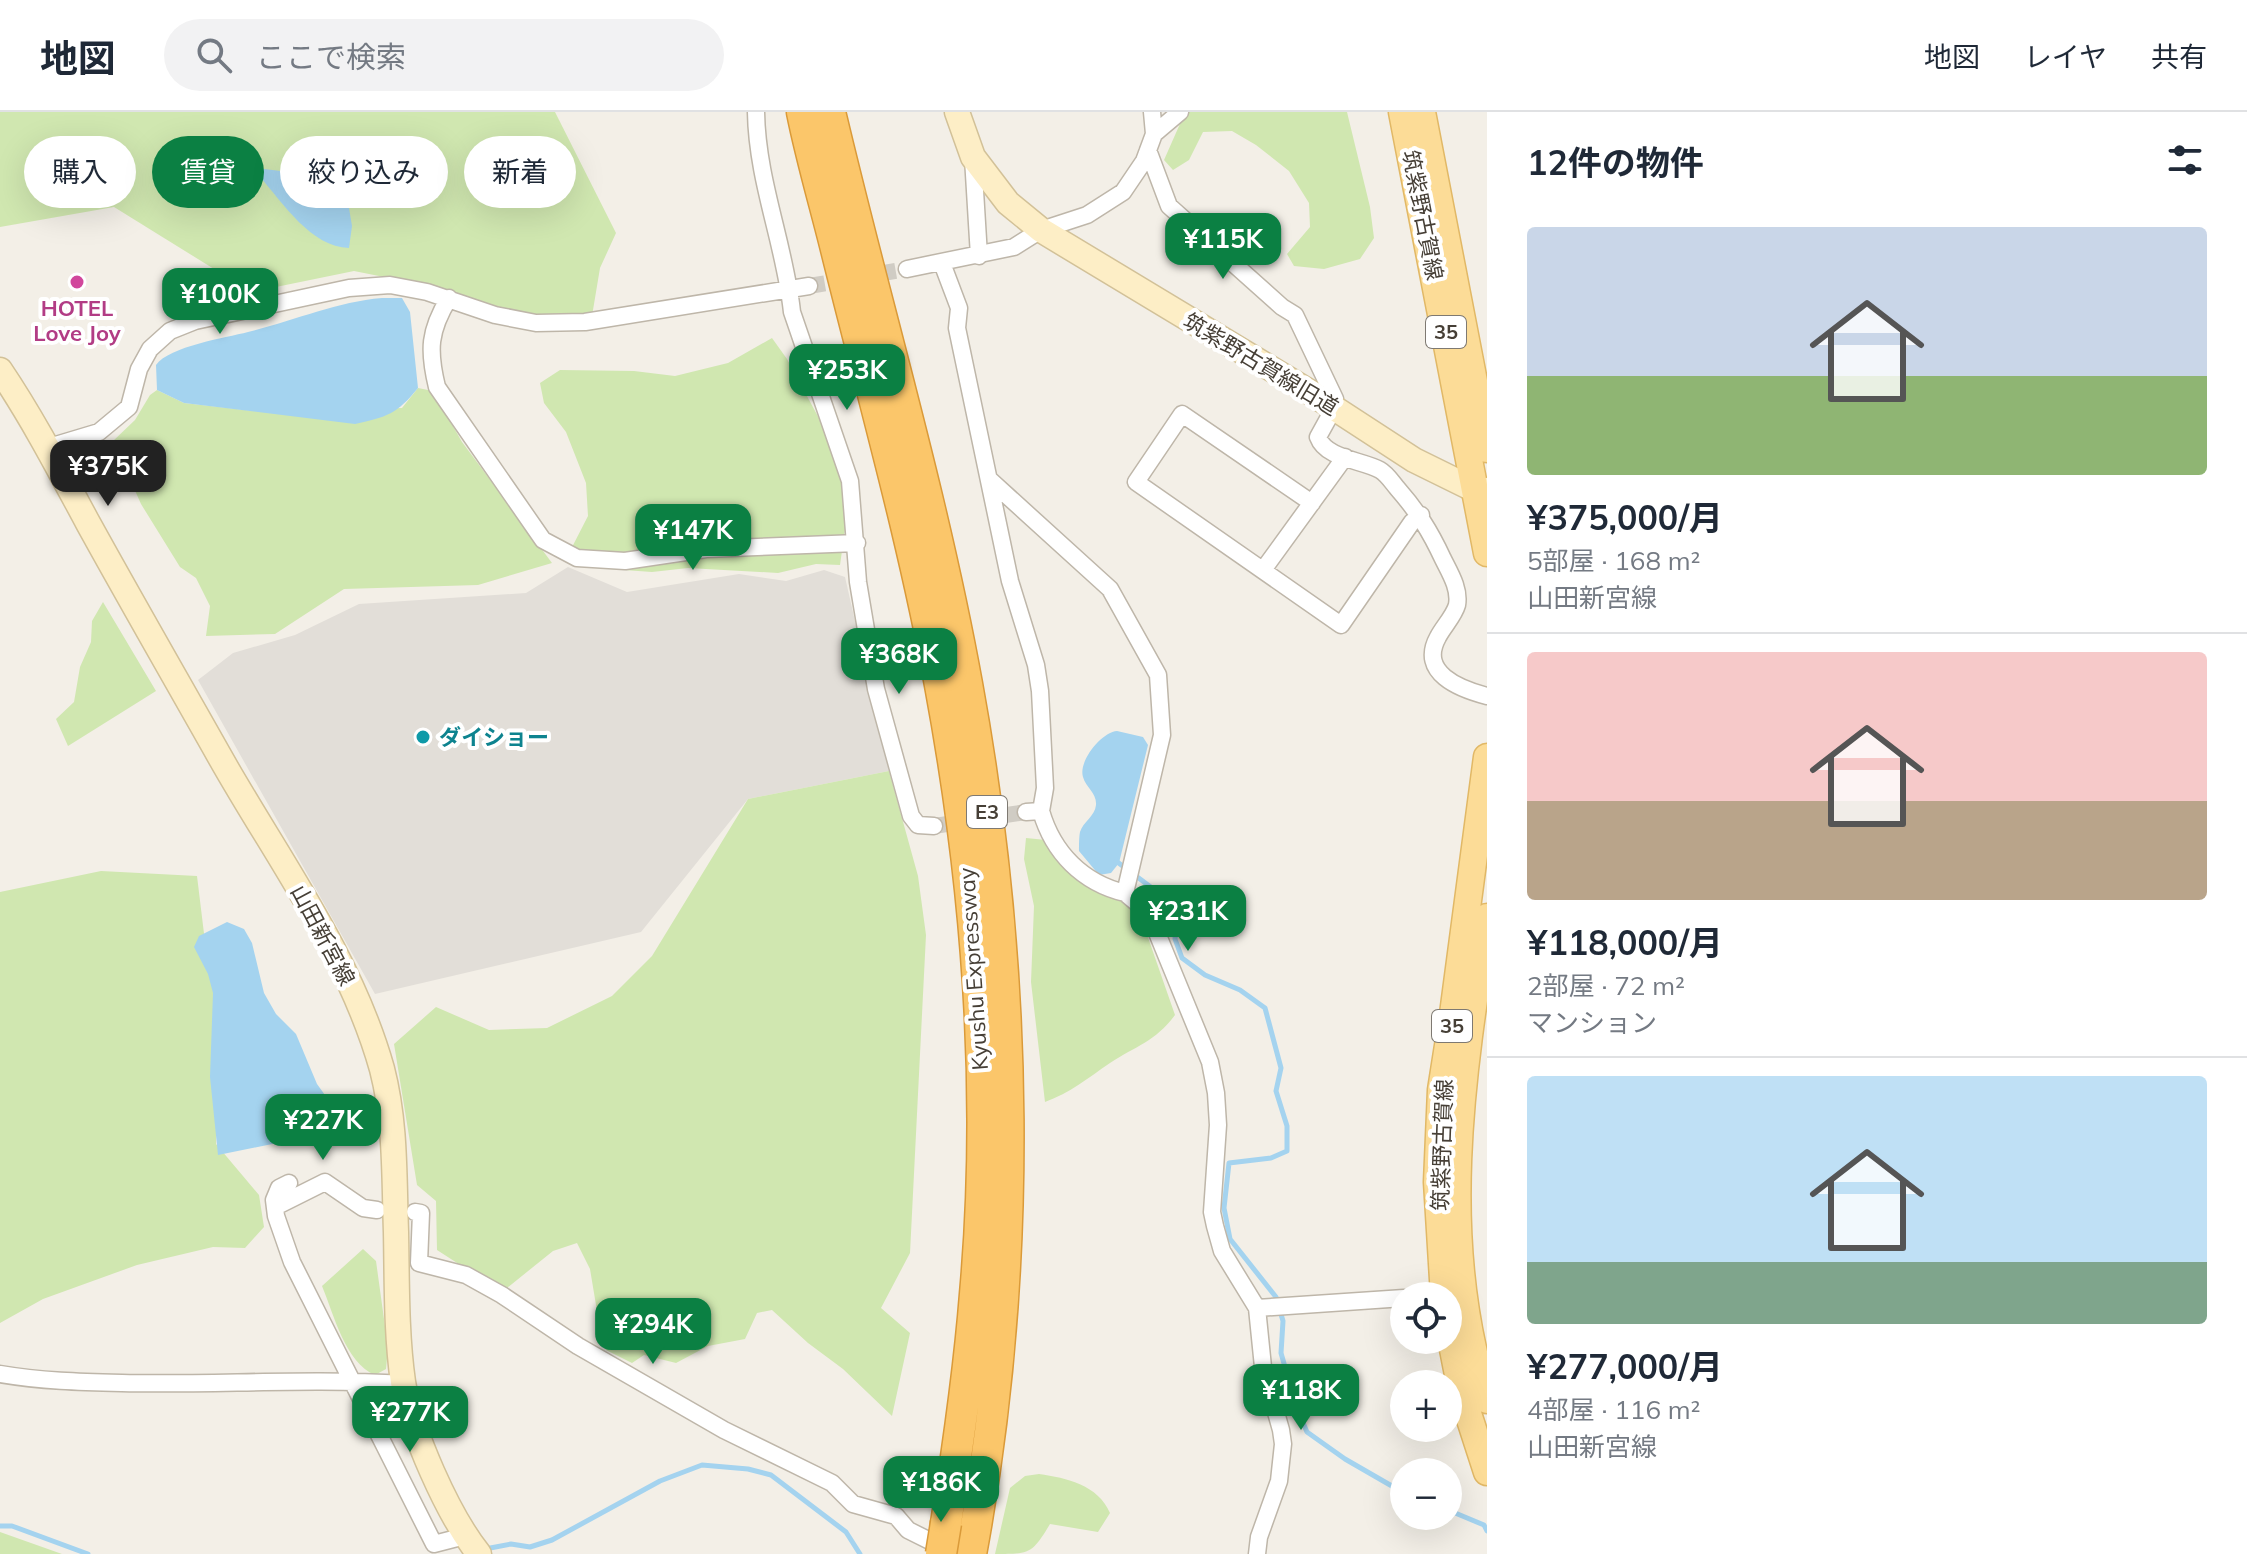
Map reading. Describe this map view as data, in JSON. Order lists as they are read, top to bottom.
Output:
{
  "streets": {
    "highway": ["E3", "Kyushu Expressway"],
    "main road": [
      "筑紫野古賀線",
      "35",
      "筑紫野古賀線旧道",
      "山田新宮線"
    ]
  },
  "crossings": [
    ["筑紫野古賀線", "筑紫野古賀線旧道"]
  ],
  "places": ["HOTEL Love Joy", "ダイショー"],
  "page": {
    "header": "地図",
    "search": "ここで検索",
    "nav": ["地図", "レイヤ", "共有"],
    "heading": "12件の物件",
    "chip": [
      "購入",
      "賃貸",
      "絞り込み",
      "新着"
    ],
    "list": [
      {
        "name": "¥375,000/月",
        "note": "5部屋 · 168 m² · 山田新宮線"
      },
      {
        "name": "¥118,000/月",
        "note": "2部屋 · 72 m² · マンション"
      },
      {
        "name": "¥277,000/月",
        "note": "4部屋 · 116 m² · 山田新宮線"
      }
    ],
    "price": [
      "¥115K",
      "¥100K",
      "¥253K",
      "¥375K",
      "¥147K",
      "¥368K",
      "¥231K",
      "¥227K",
      "¥294K",
      "¥118K",
      "¥277K",
      "¥186K"
    ],
    "map_buttons": ["+", "−"]
  }
}
